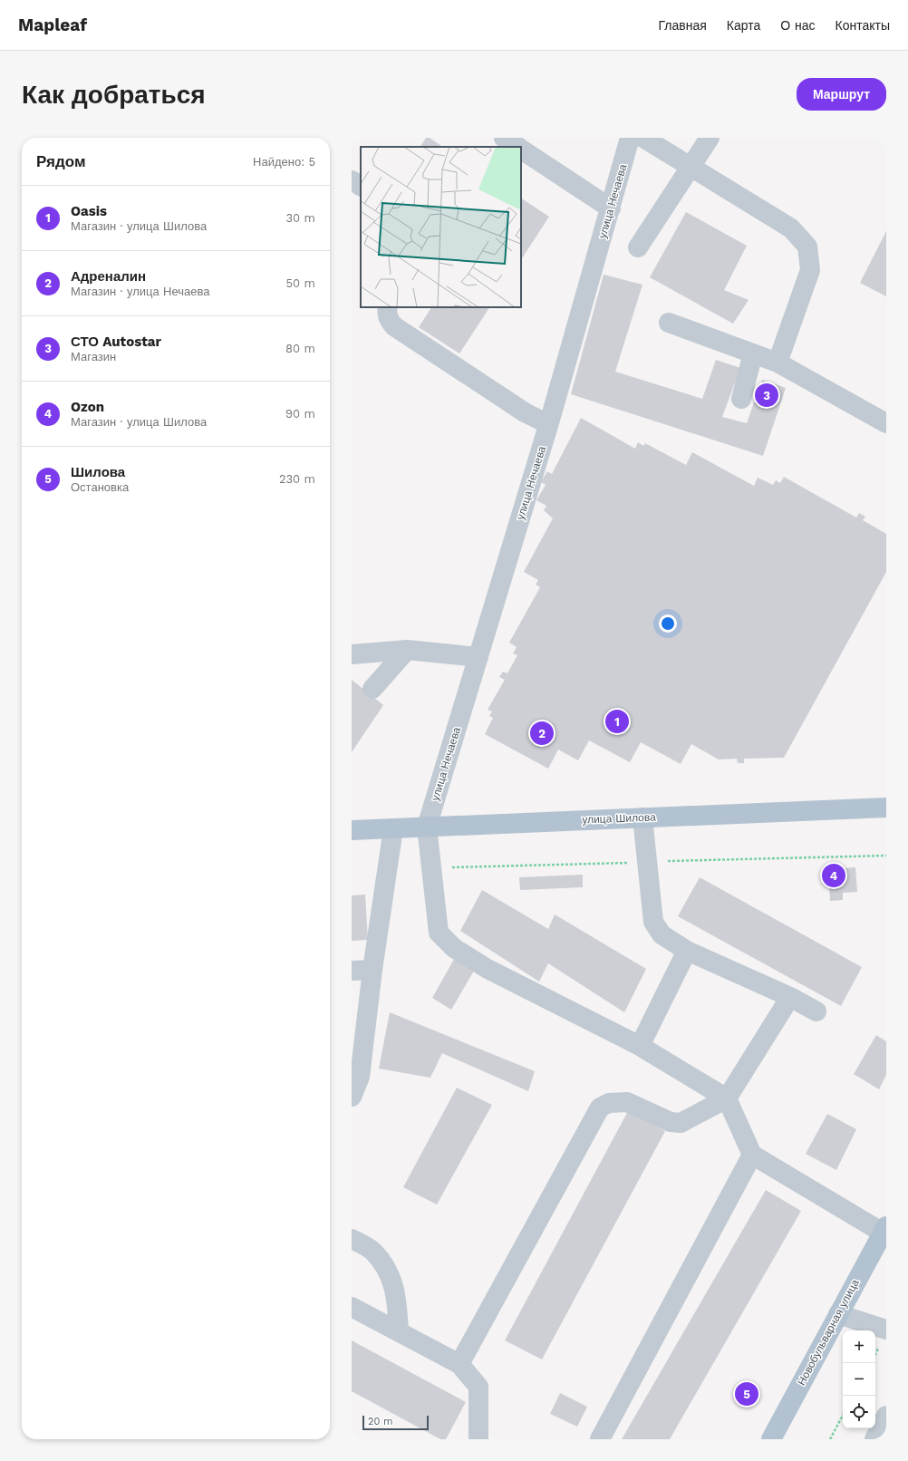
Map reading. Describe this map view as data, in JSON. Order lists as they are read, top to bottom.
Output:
{
  "streets": {
    "main road": ["улица Шилова", "Новобульварная улица"],
    "street": ["улица Нечаева"]
  },
  "crossings": [
    ["улица Нечаева", "улица Шилова"]
  ],
  "scale_bar": "20 m",
  "page": {
    "header": "Mapleaf",
    "nav": [
      "Главная",
      "Карта",
      "О нас",
      "Контакты"
    ],
    "buttons": "Маршрут",
    "title": "Как добраться",
    "heading": ["Рядом", "Найдено: 5"],
    "list": [
      {
        "mark": "1",
        "name": "Oasis",
        "note": "Магазин · улица Шилова",
        "value": "30 m"
      },
      {
        "mark": "2",
        "name": "Адреналин",
        "note": "Магазин · улица Нечаева",
        "value": "50 m"
      },
      {
        "mark": "3",
        "name": "СТО Autostar",
        "note": "Магазин",
        "value": "80 m"
      },
      {
        "mark": "4",
        "name": "Ozon",
        "note": "Магазин · улица Шилова",
        "value": "90 m"
      },
      {
        "mark": "5",
        "name": "Шилова",
        "note": "Остановка",
        "value": "230 m"
      }
    ],
    "pins": [
      "3",
      "1",
      "2",
      "4",
      "5"
    ],
    "map_buttons": ["+", "−"],
    "scale": "20 m"
  }
}
